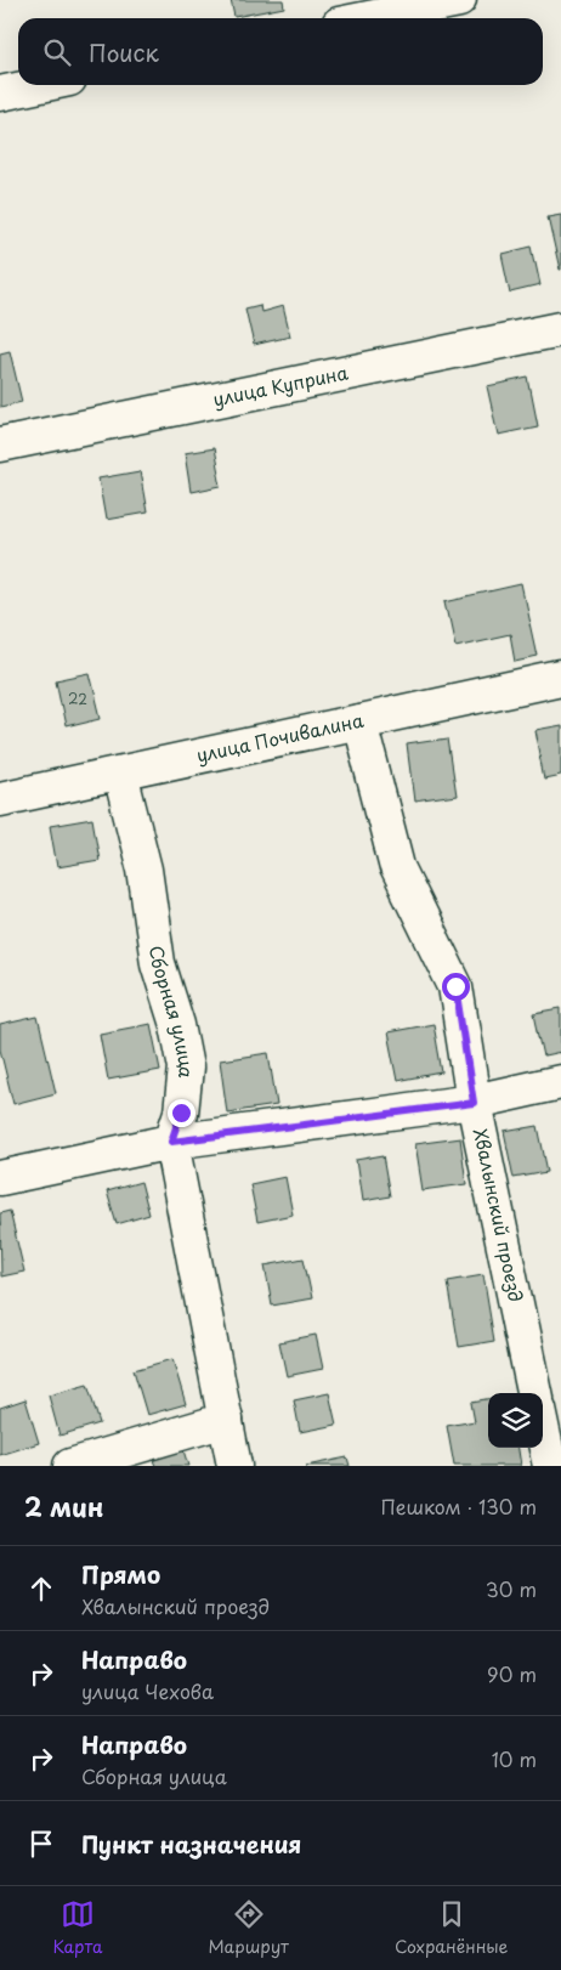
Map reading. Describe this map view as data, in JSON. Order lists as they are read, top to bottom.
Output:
{
  "streets": {
    "street": [
      "улица Куприна",
      "улица Почивалина",
      "Сборная улица",
      "Хвалынский проезд"
    ]
  },
  "crossings": [
    ["улица Почивалина", "Сборная улица"],
    ["улица Почивалина", "Хвалынский проезд"]
  ],
  "house_numbers": ["22"],
  "page": {
    "search": "Поиск",
    "heading": ["2 мин", "Пешком · 130 m"],
    "list": [
      ["Прямо", "Хвалынский проезд", "30 m"],
      ["Направо", "улица Чехова", "90 m"],
      ["Направо", "Сборная улица", "10 m"],
      "Пункт назначения"
    ],
    "nav": ["Карта", "Маршрут", "Сохранённые"]
  }
}
